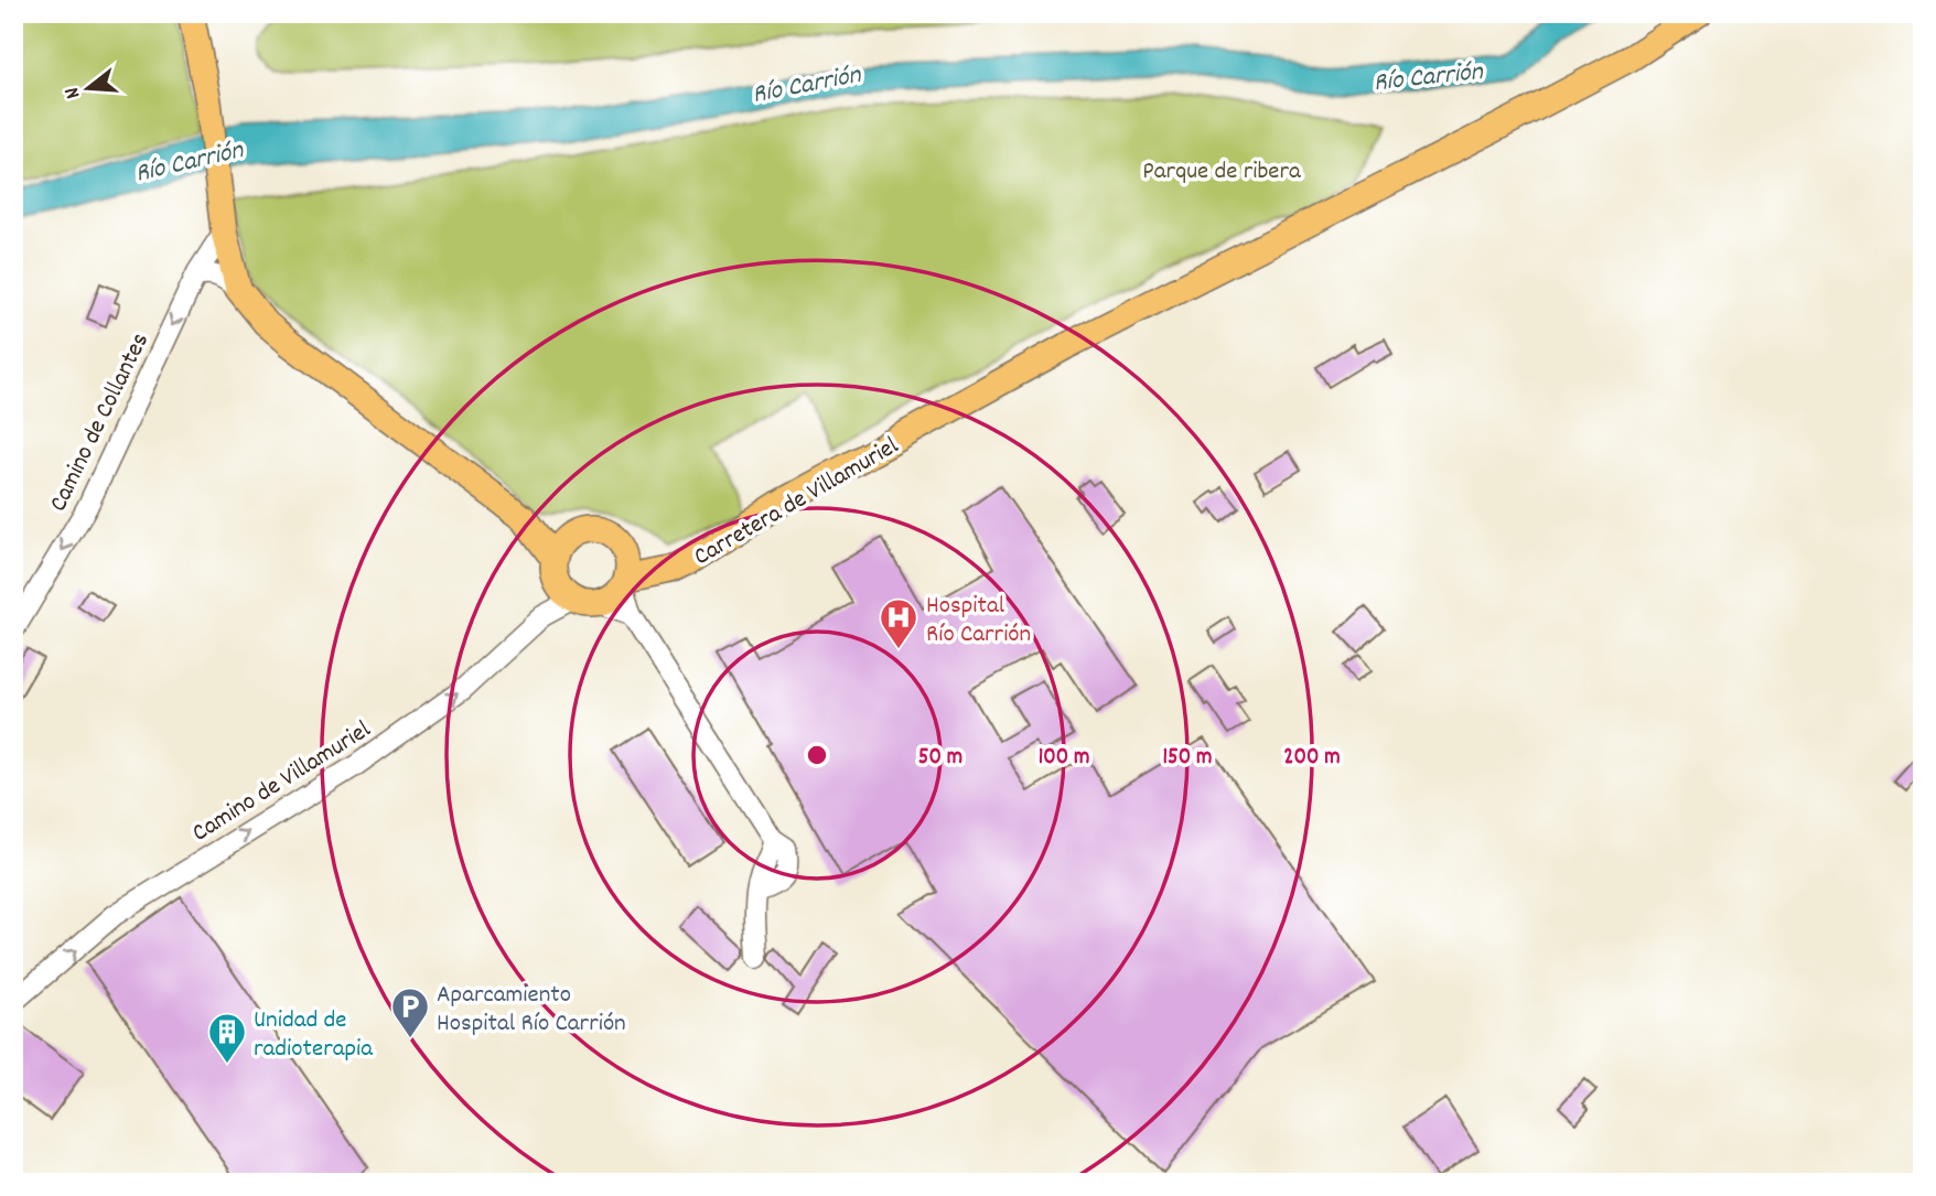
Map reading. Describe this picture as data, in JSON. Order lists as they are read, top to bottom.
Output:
{
  "streets": {
    "main road": ["Carretera de Villamuriel"],
    "street": ["Camino de Collantes", "Camino de Villamuriel"]
  },
  "crossings": [
    ["Carretera de Villamuriel", "Camino de Villamuriel"]
  ],
  "one_way": ["Camino de Collantes", "Camino de Villamuriel"],
  "water": ["Río Carrión"],
  "parks": ["Parque de ribera"],
  "places": {
    "hospital": ["Hospital Río Carrión"],
    "parking": ["Aparcamiento Hospital Río Carrión"],
    "building": ["Unidad de radioterapia"]
  },
  "north": "left",
  "rings": [
    "50 m",
    "100 m",
    "150 m",
    "200 m"
  ]
}
